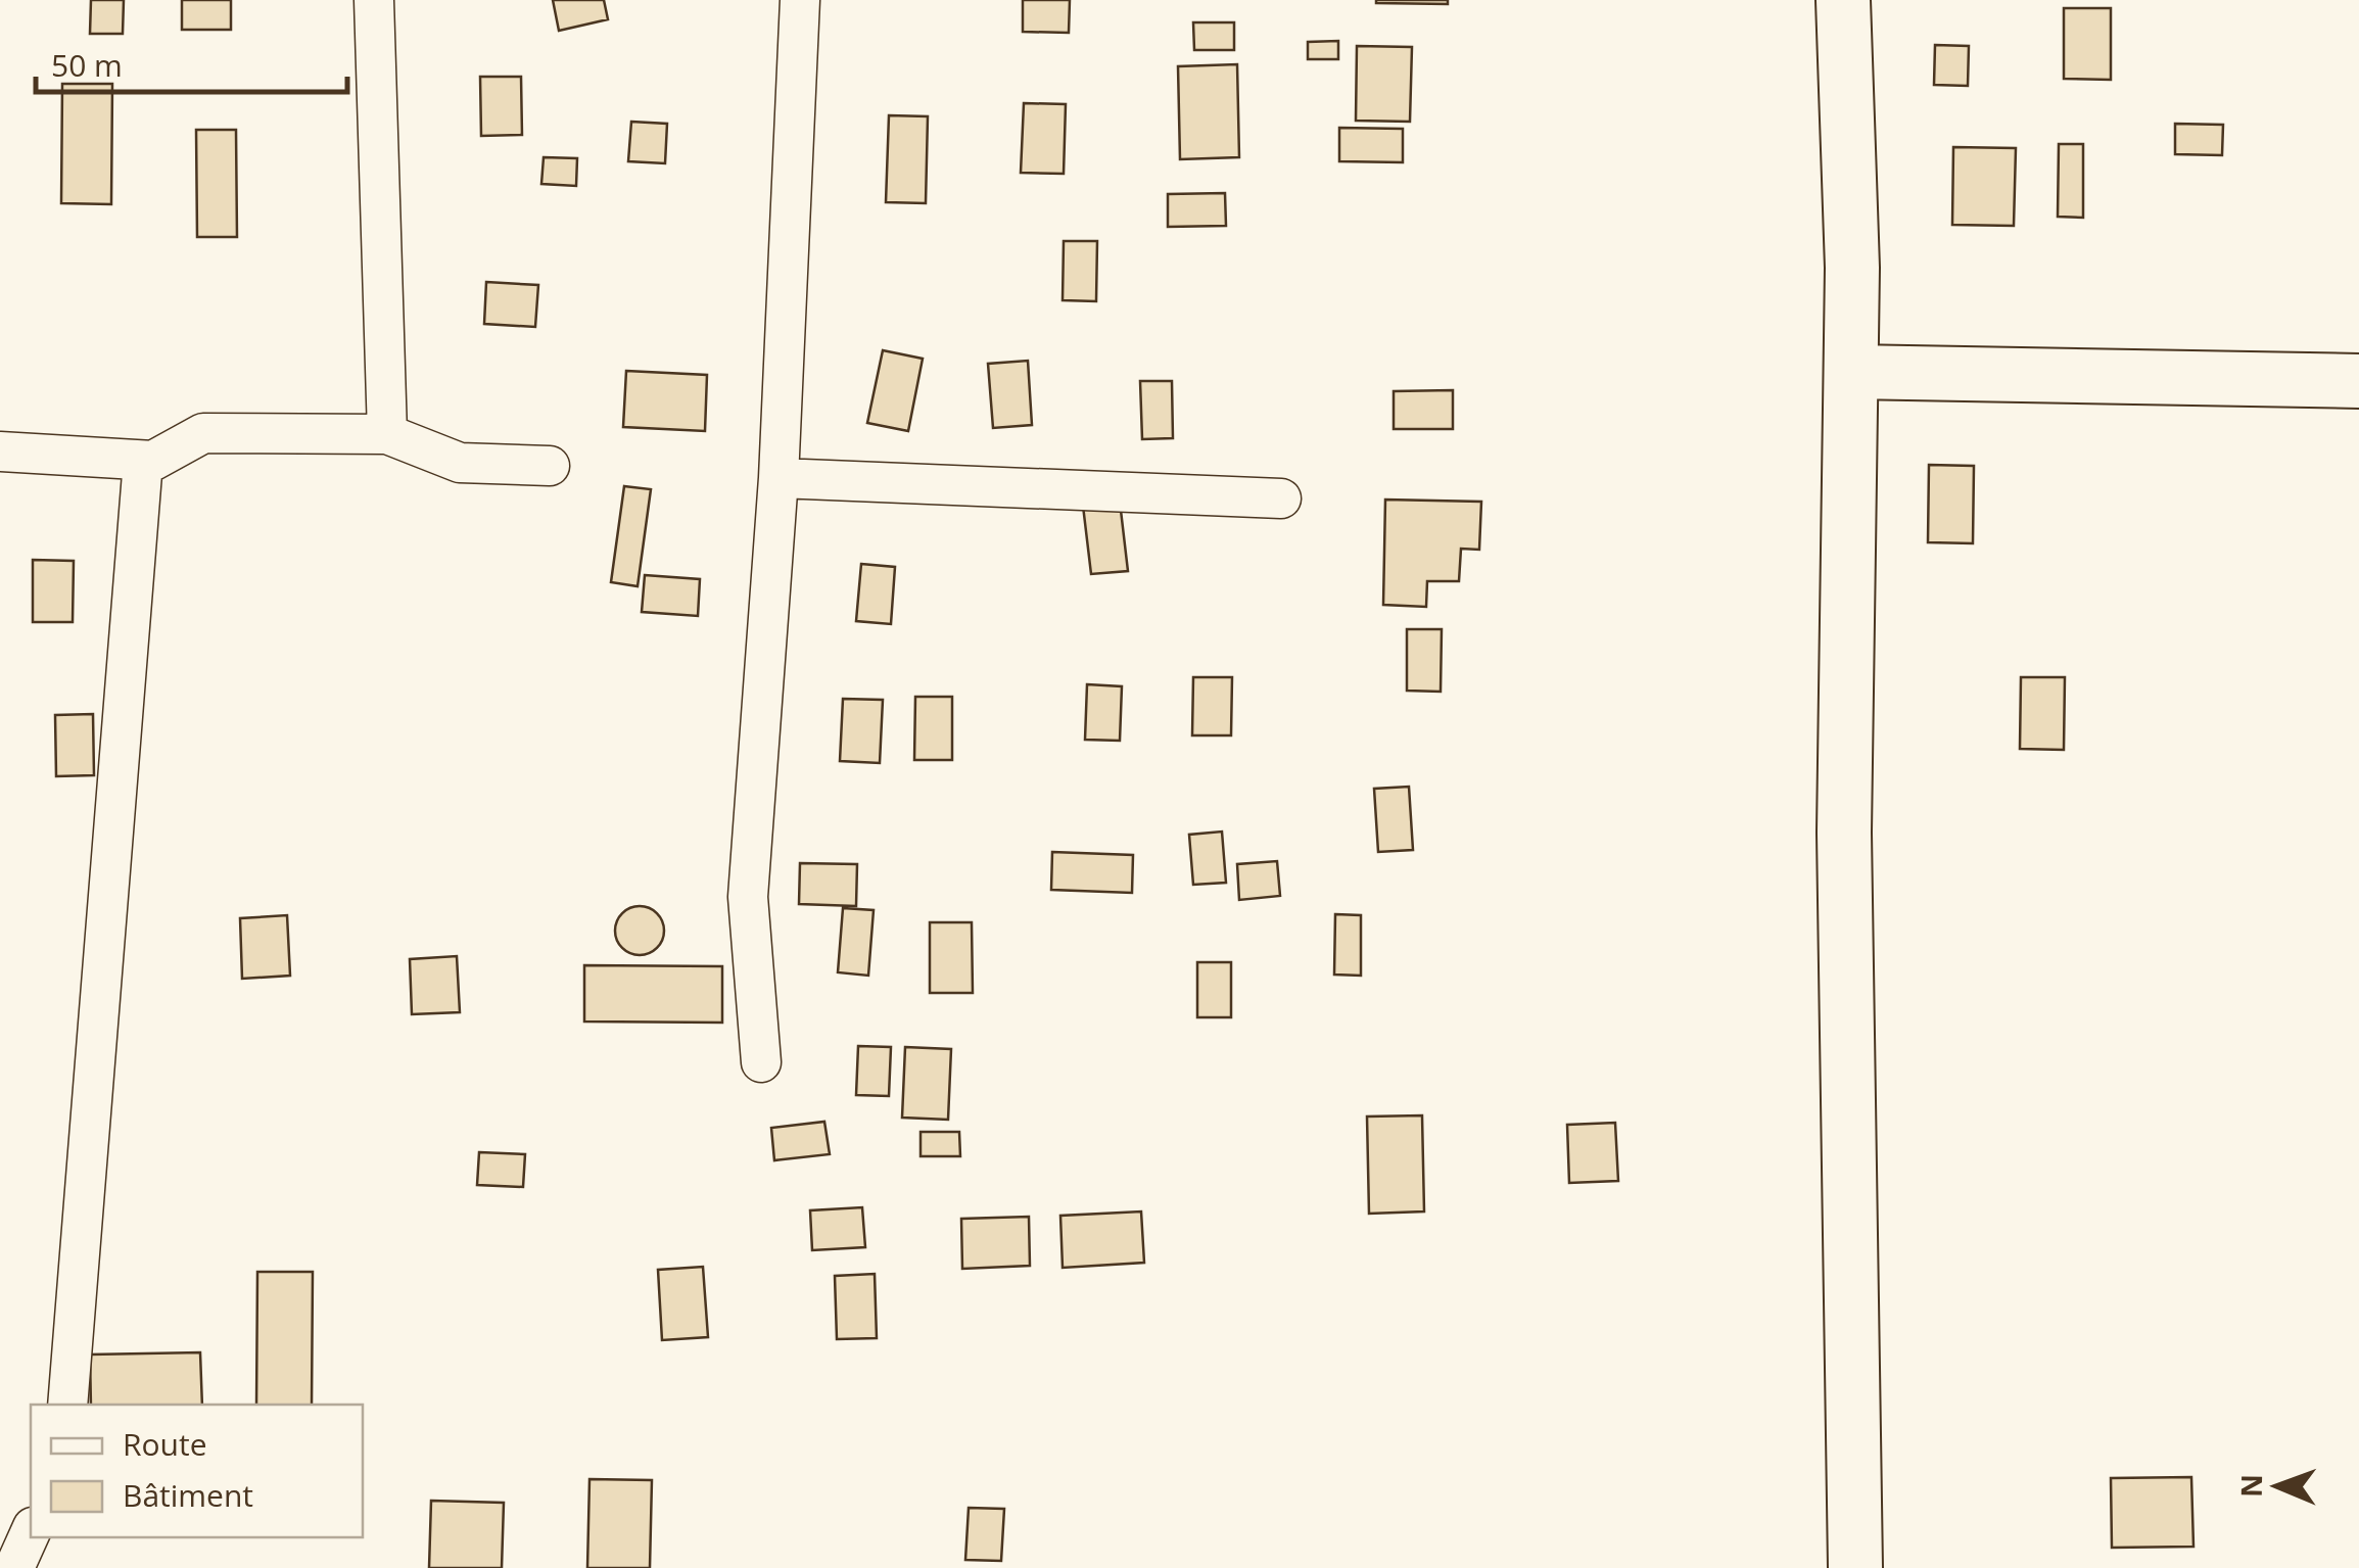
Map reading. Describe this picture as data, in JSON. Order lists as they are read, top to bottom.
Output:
{
  "legend": ["Route", "Bâtiment"],
  "scale_bar": "50 m",
  "north": "left"
}
